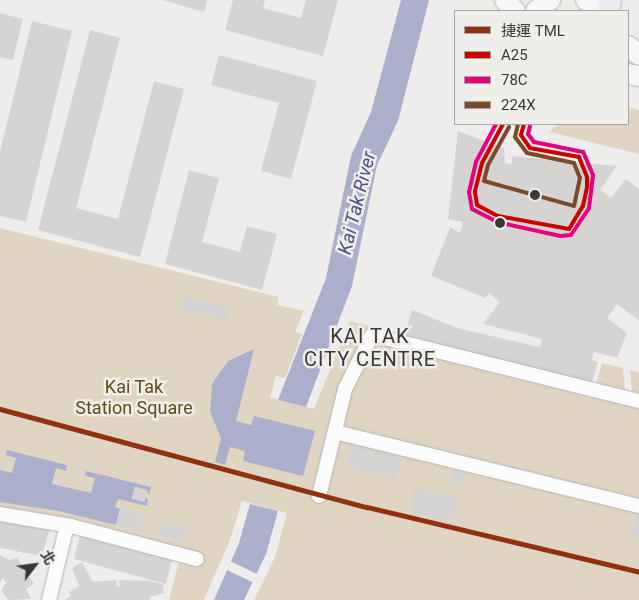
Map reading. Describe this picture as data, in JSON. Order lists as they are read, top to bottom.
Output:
{
  "districts": ["KAI TAK CITY CENTRE"],
  "water": ["Kai Tak River"],
  "parks": ["Kai Tak Station Square"],
  "lines": [
    "transit line A25",
    "transit line 78C",
    "transit line 224X",
    "metro line TML"
  ],
  "legend": [
    "捷運 TML",
    "A25",
    "78C",
    "224X"
  ],
  "north": "top right"
}
